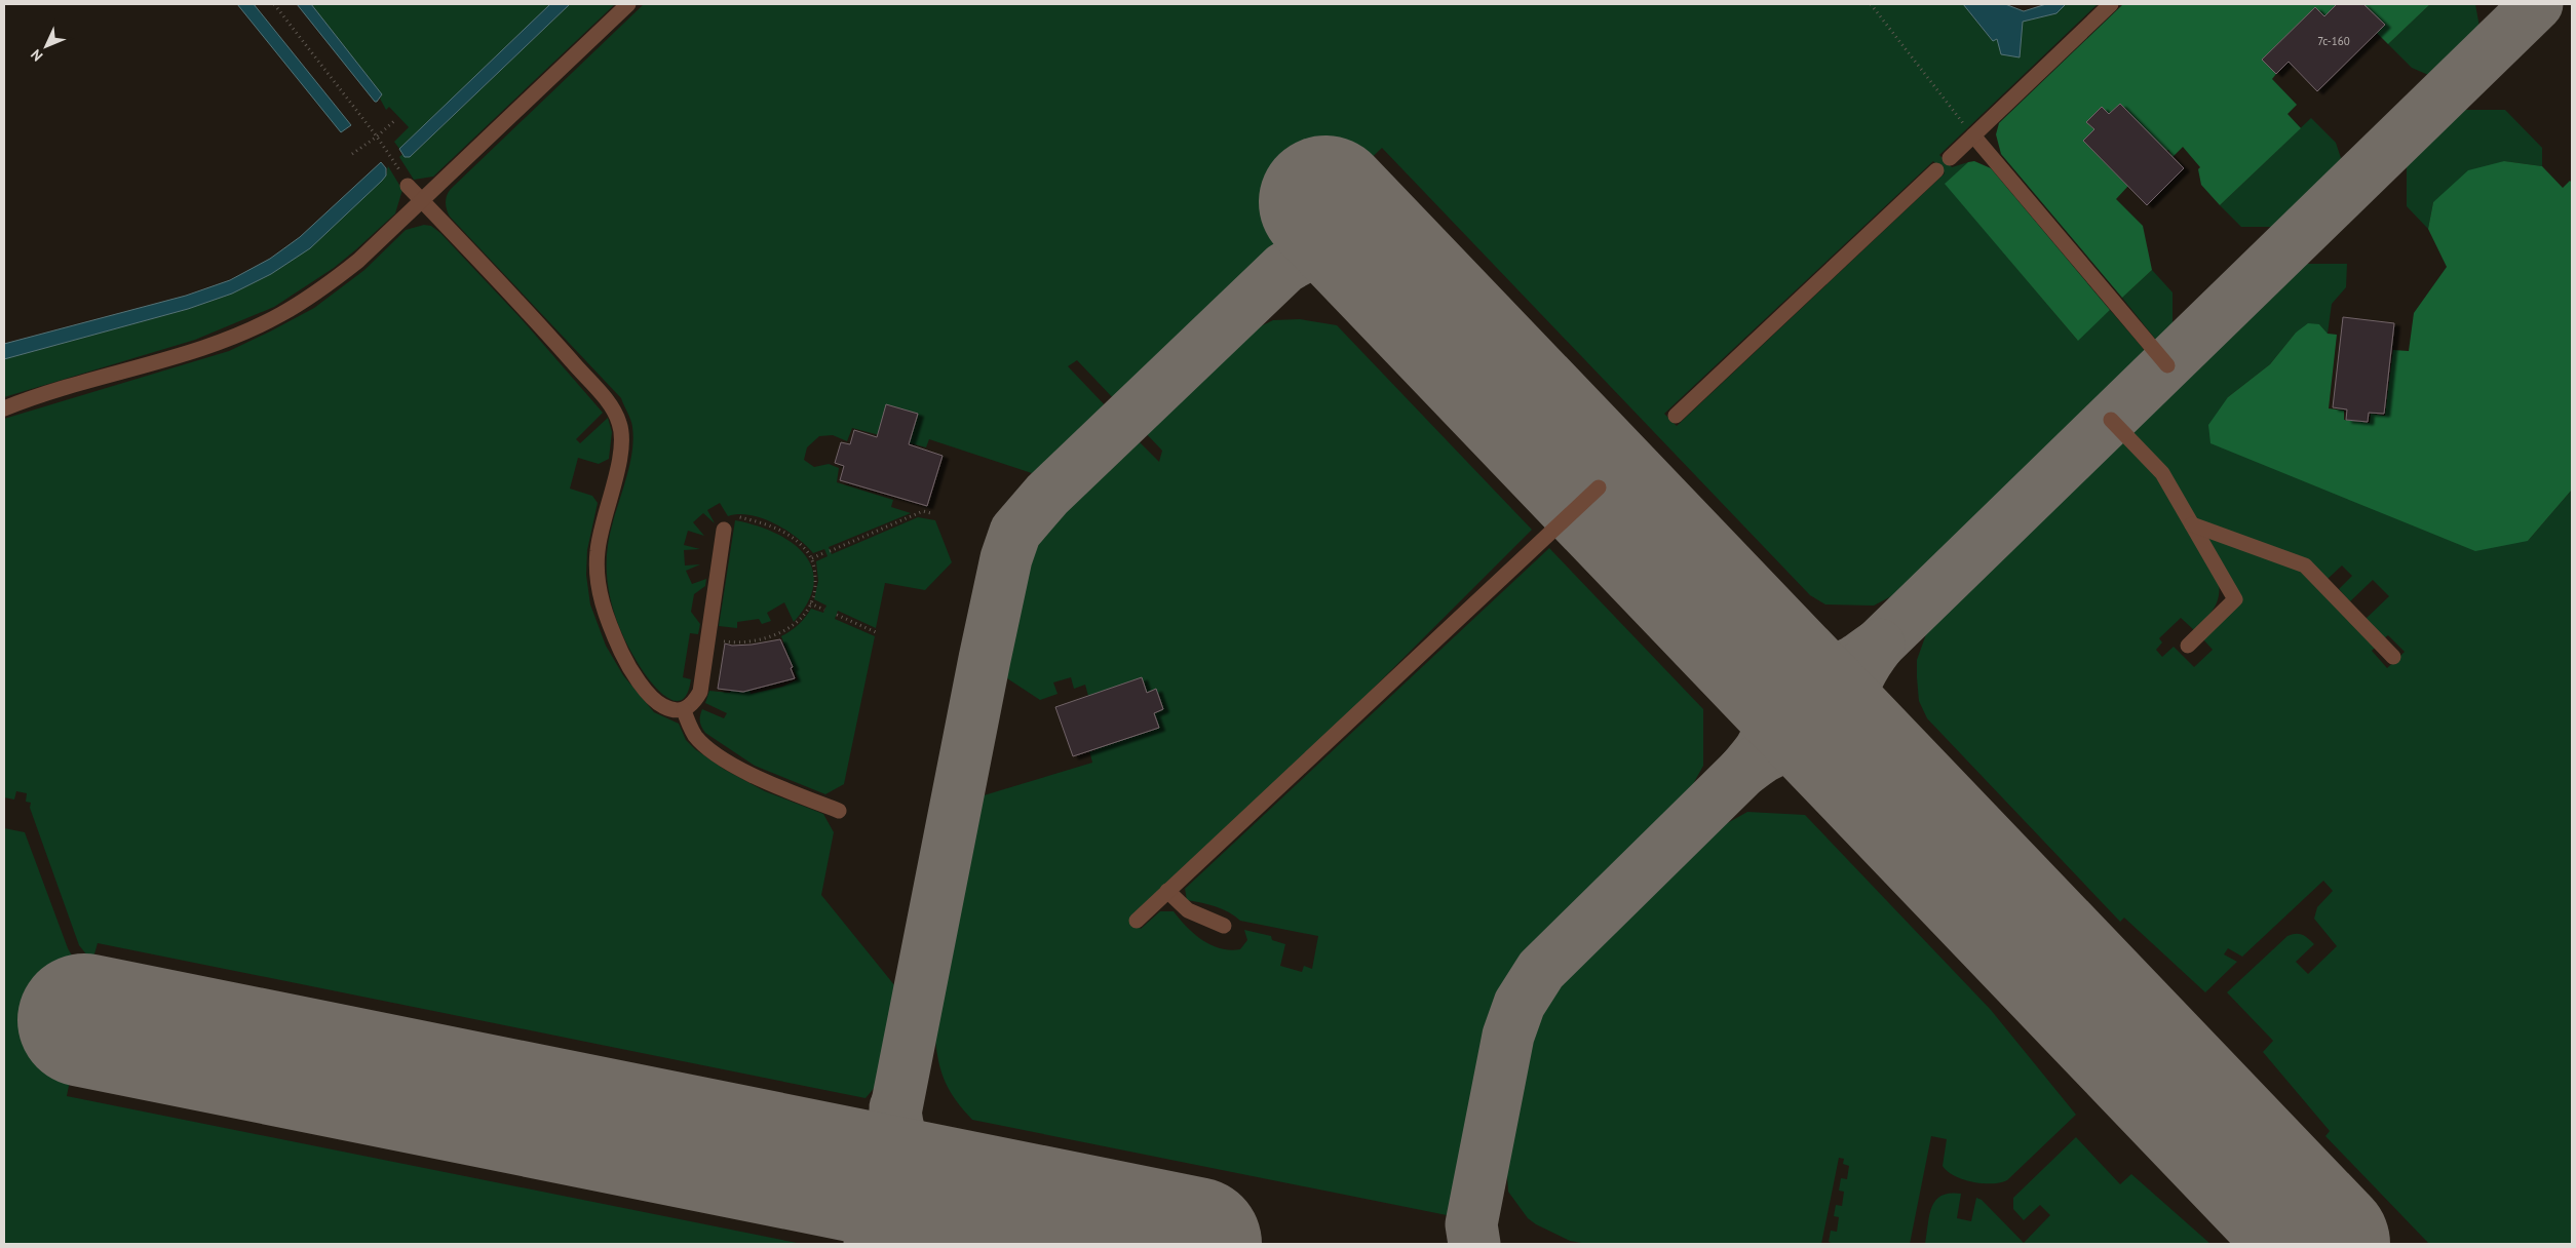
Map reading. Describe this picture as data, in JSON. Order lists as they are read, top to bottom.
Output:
{
  "house_numbers": ["7c-160"],
  "north": "bottom left"
}
